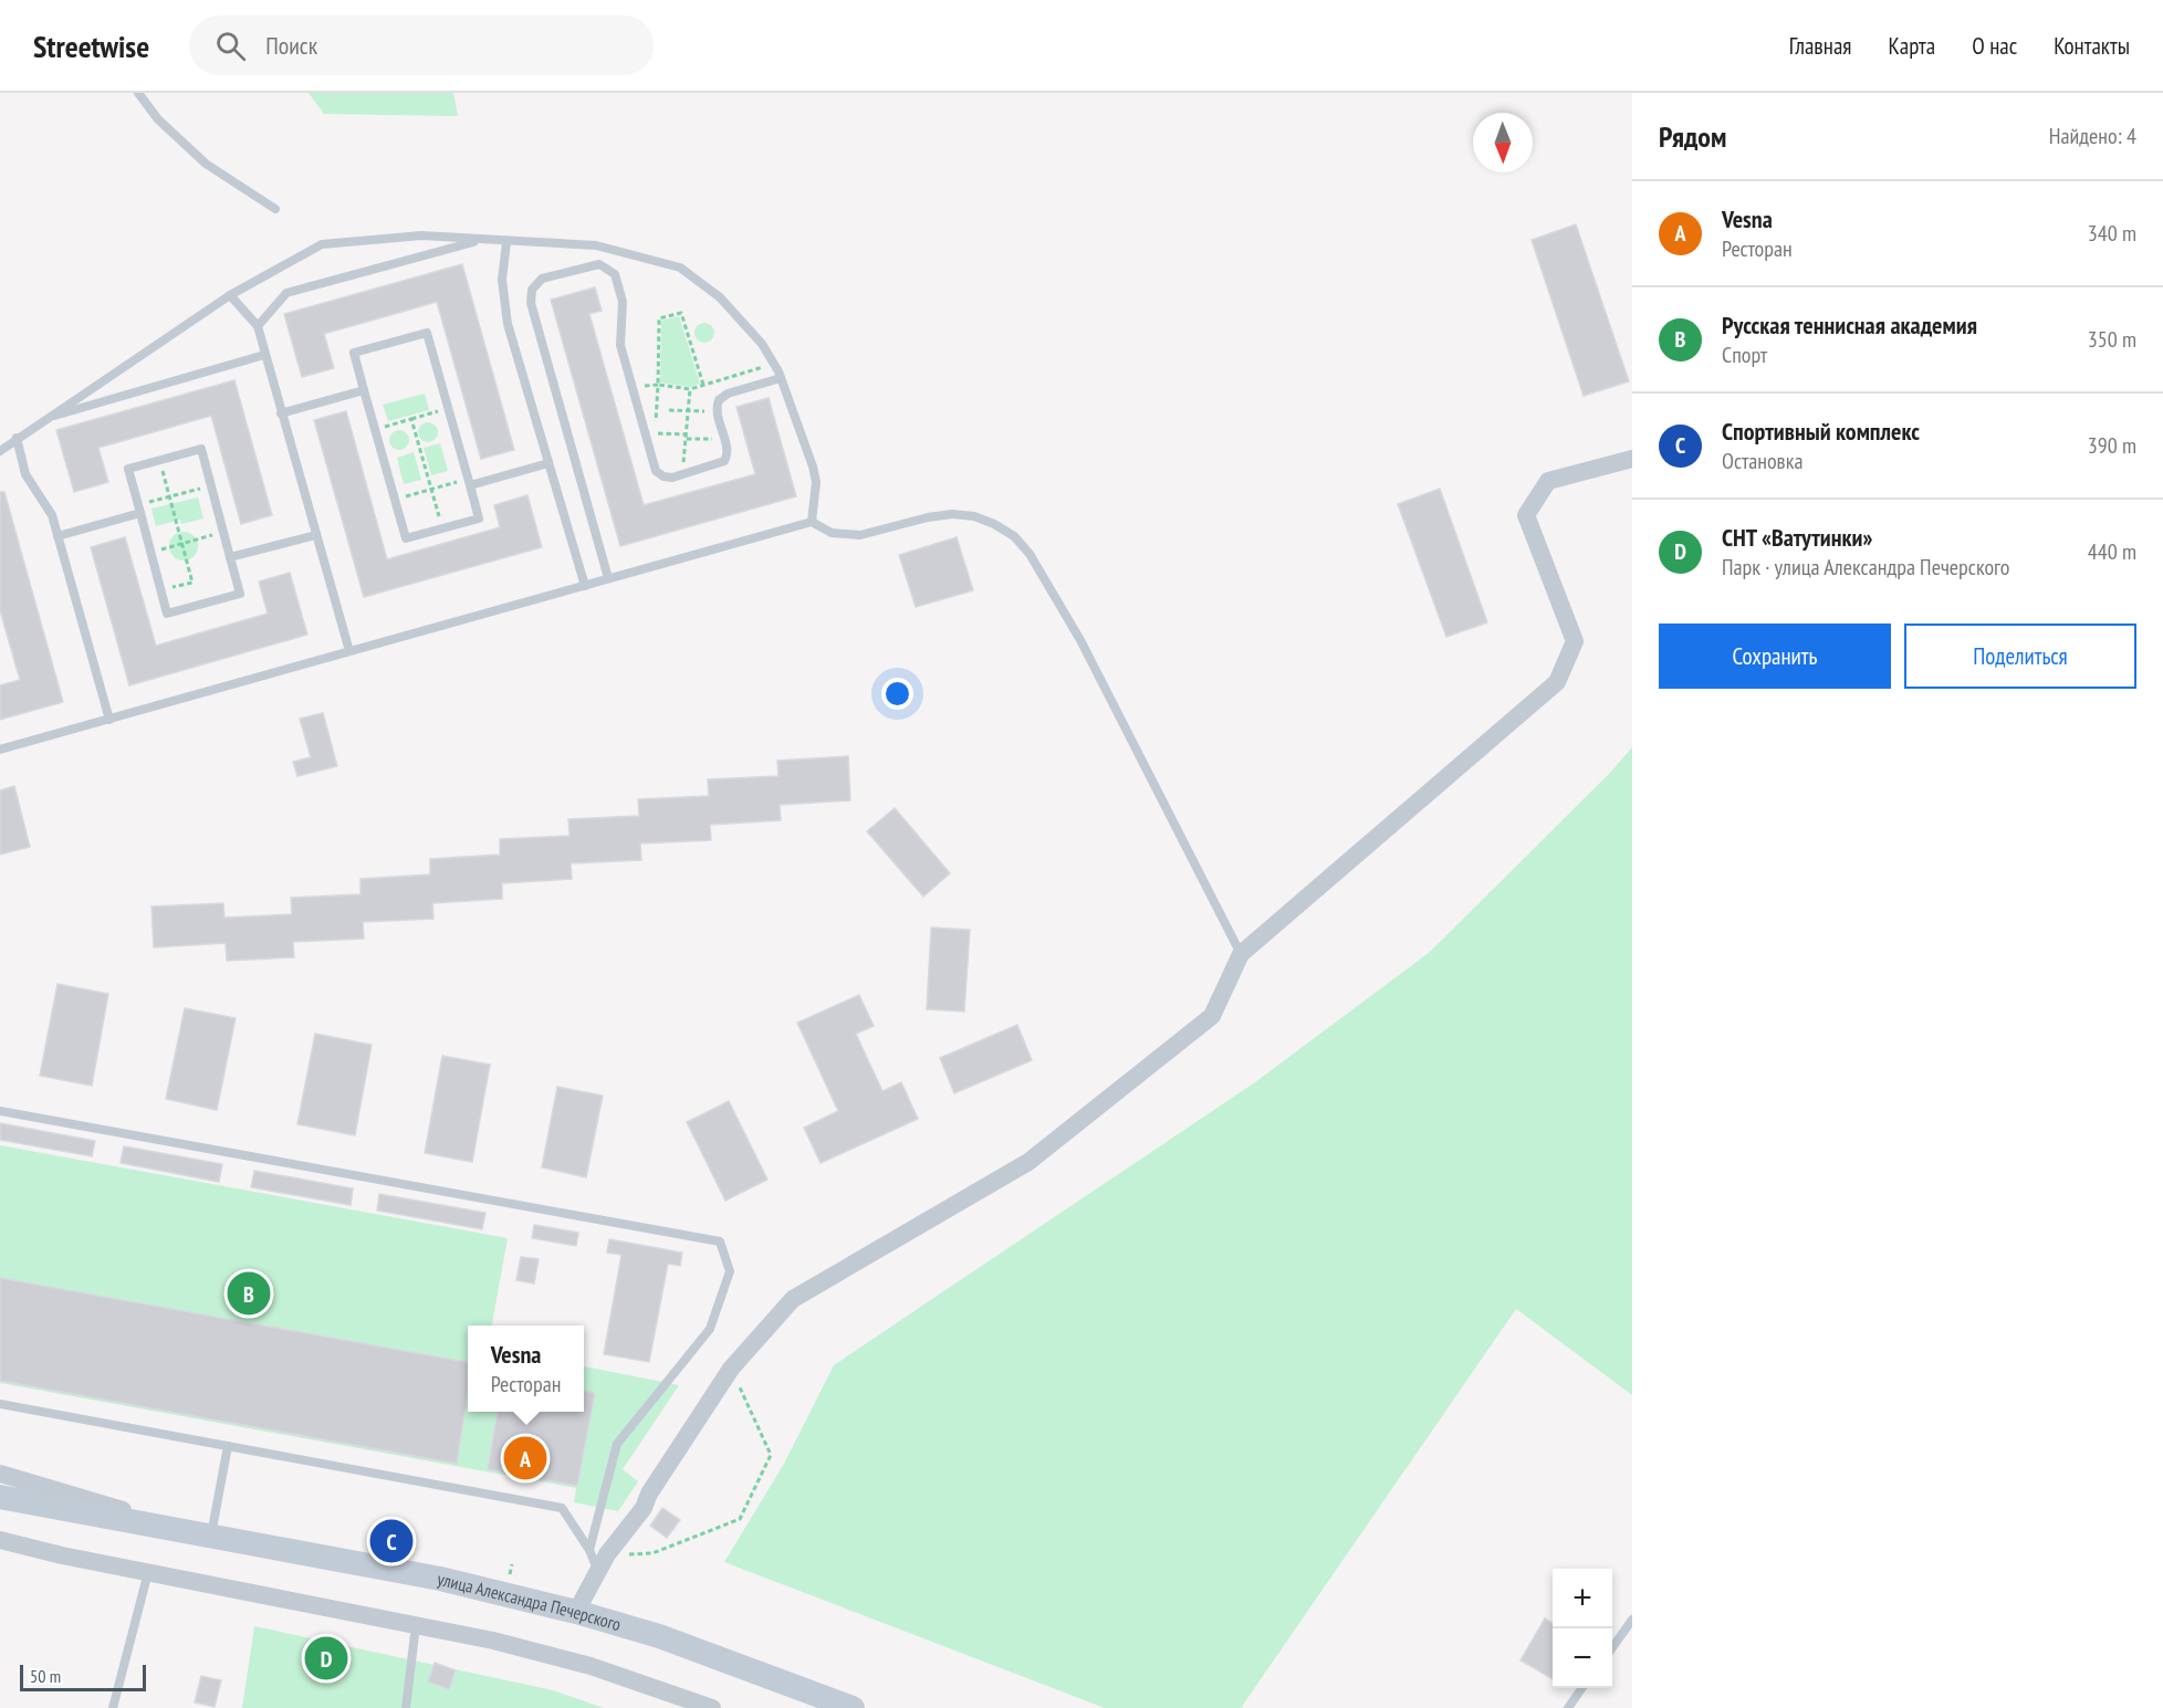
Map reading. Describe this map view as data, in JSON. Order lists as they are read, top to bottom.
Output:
{
  "streets": {
    "main road": ["улица Александра Печерского"]
  },
  "scale_bar": "50 m",
  "north": "bottom",
  "page": {
    "header": "Streetwise",
    "search": "Поиск",
    "nav": [
      "Главная",
      "Карта",
      "О нас",
      "Контакты"
    ],
    "heading": ["Рядом", "Найдено: 4"],
    "list": [
      {
        "mark": "A",
        "name": "Vesna",
        "note": "Ресторан",
        "value": "340 m"
      },
      {
        "mark": "B",
        "name": "Русская теннисная академия",
        "note": "Спорт",
        "value": "350 m"
      },
      {
        "mark": "C",
        "name": "Спортивный комплекс",
        "note": "Остановка",
        "value": "390 m"
      },
      {
        "mark": "D",
        "name": "СНТ «Ватутинки»",
        "note": "Парк · улица Александра Печерского",
        "value": "440 m"
      }
    ],
    "buttons": ["Сохранить", "Поделиться"],
    "pins": [
      "B",
      "A",
      "C",
      "D"
    ],
    "popup": ["Vesna", "Ресторан"],
    "map_buttons": ["+", "−"],
    "scale": "50 m"
  }
}
